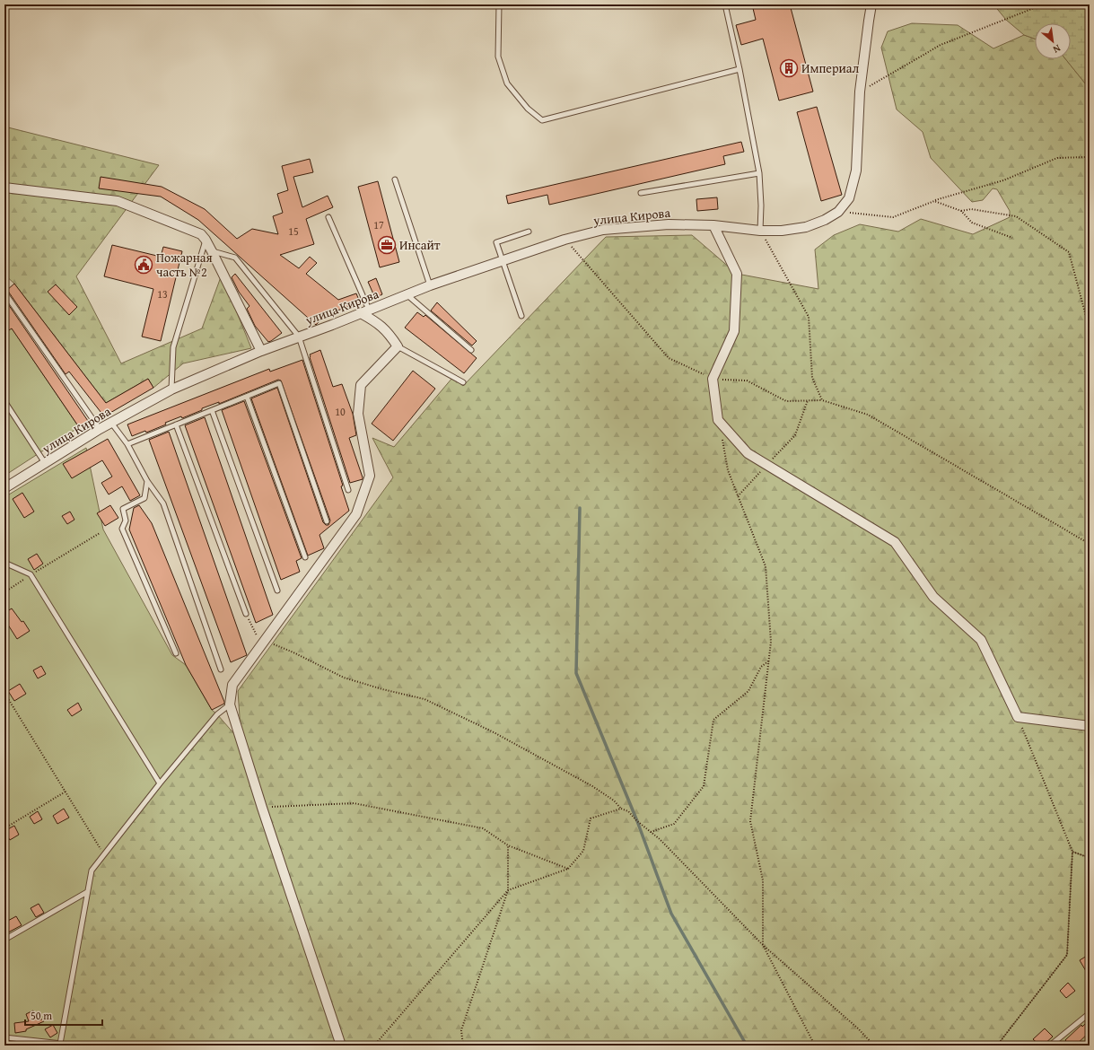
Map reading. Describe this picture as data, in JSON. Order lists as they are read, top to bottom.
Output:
{
  "streets": {
    "street": ["улица Кирова"]
  },
  "places": {
    "building": ["Империал"],
    "office": ["Инсайт"],
    "public building": ["Пожарная часть №2"]
  },
  "house_numbers": [
    "17",
    "15",
    "13",
    "10"
  ],
  "scale_bar": "50 m",
  "north": "bottom right"
}
